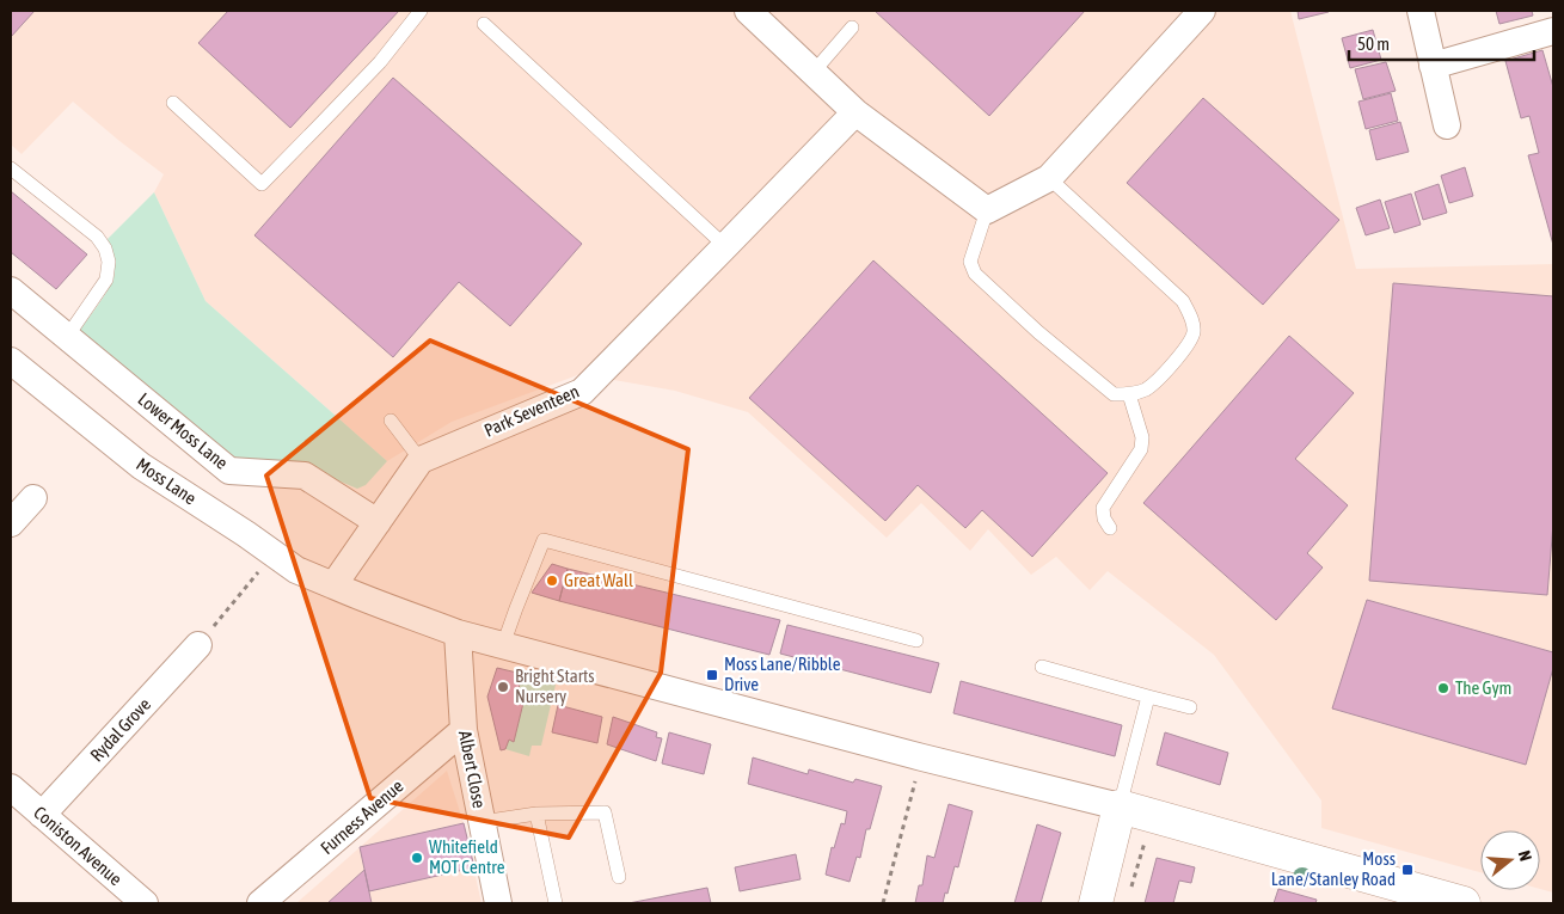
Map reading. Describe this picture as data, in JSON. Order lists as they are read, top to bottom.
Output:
{
  "streets": {
    "street": [
      "Park Seventeen",
      "Lower Moss Lane",
      "Moss Lane",
      "Rydal Grove",
      "Albert Close",
      "Furness Avenue",
      "Coniston Avenue"
    ]
  },
  "crossings": [
    ["Rydal Grove", "Coniston Avenue"],
    ["Albert Close", "Furness Avenue"]
  ],
  "places": {
    "other": [
      "Great Wall",
      "Bright Starts Nursery",
      "The Gym",
      "Whitefield MOT Centre"
    ],
    "transit": ["Moss Lane/Ribble Drive", "Moss Lane/Stanley Road"]
  },
  "scale_bar": "50 m",
  "north": "right"
}
